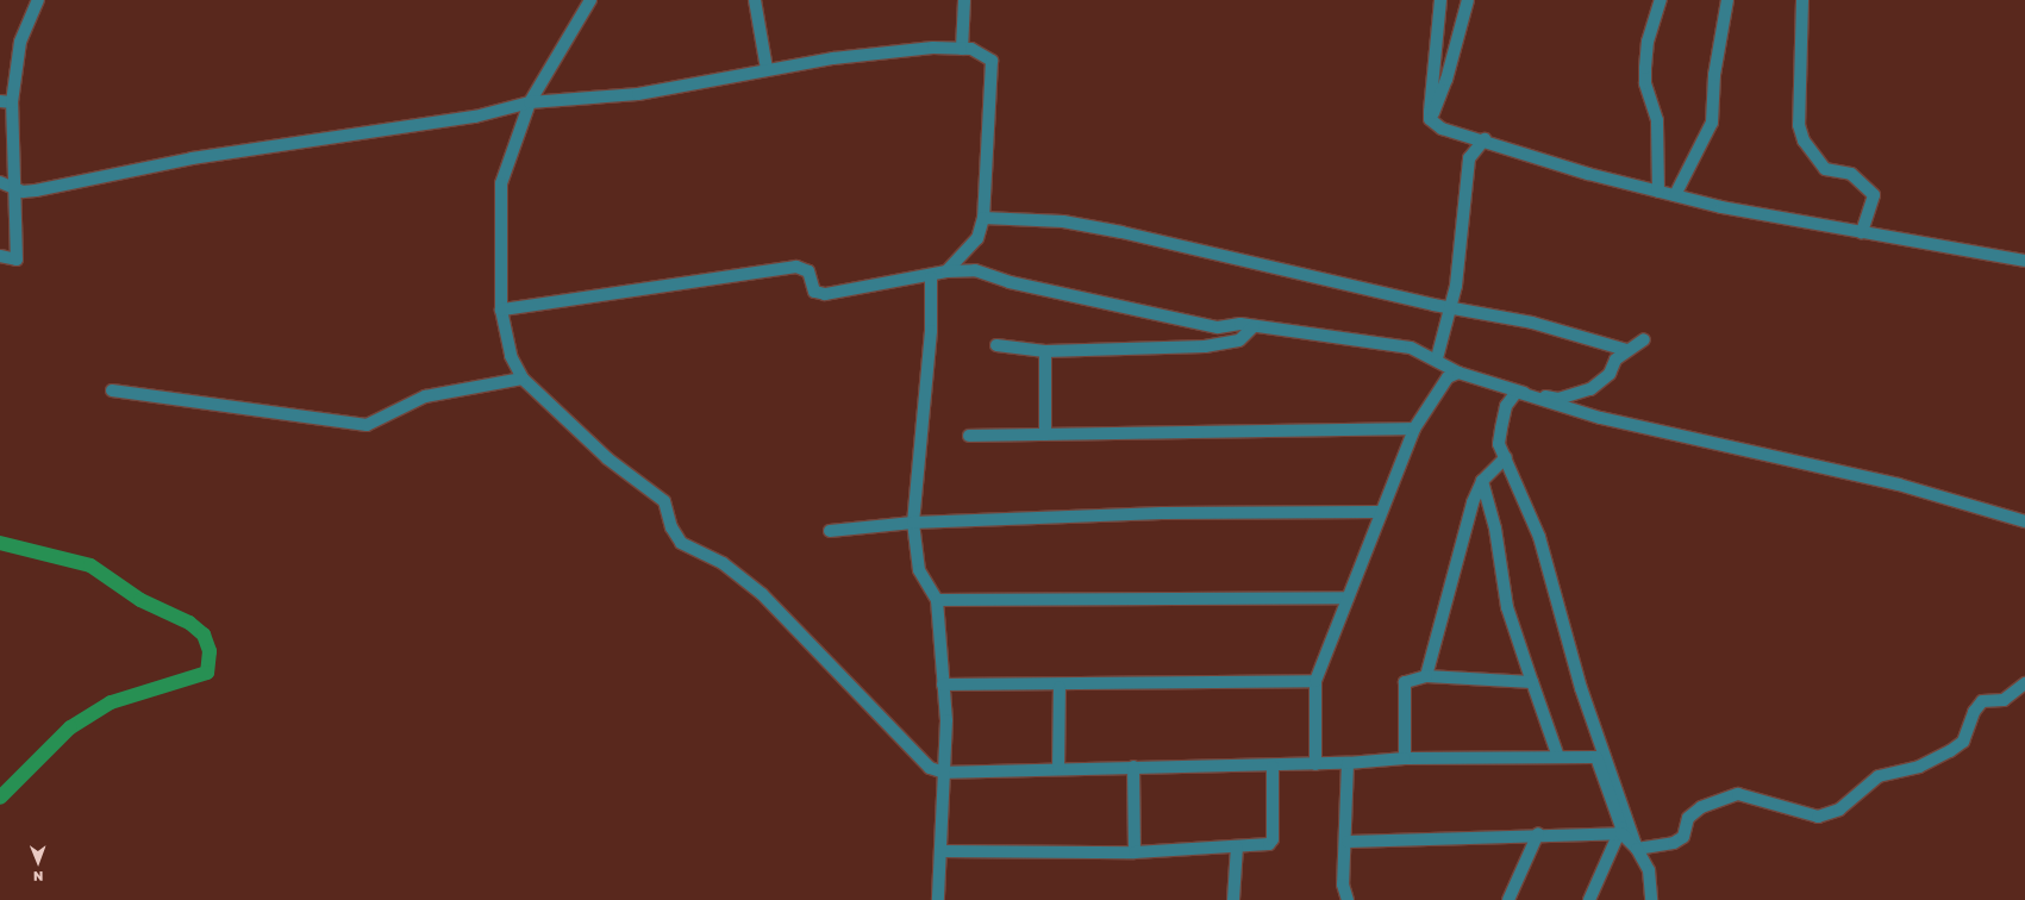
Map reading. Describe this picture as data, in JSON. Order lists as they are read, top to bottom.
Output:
{
  "north": "bottom"
}
